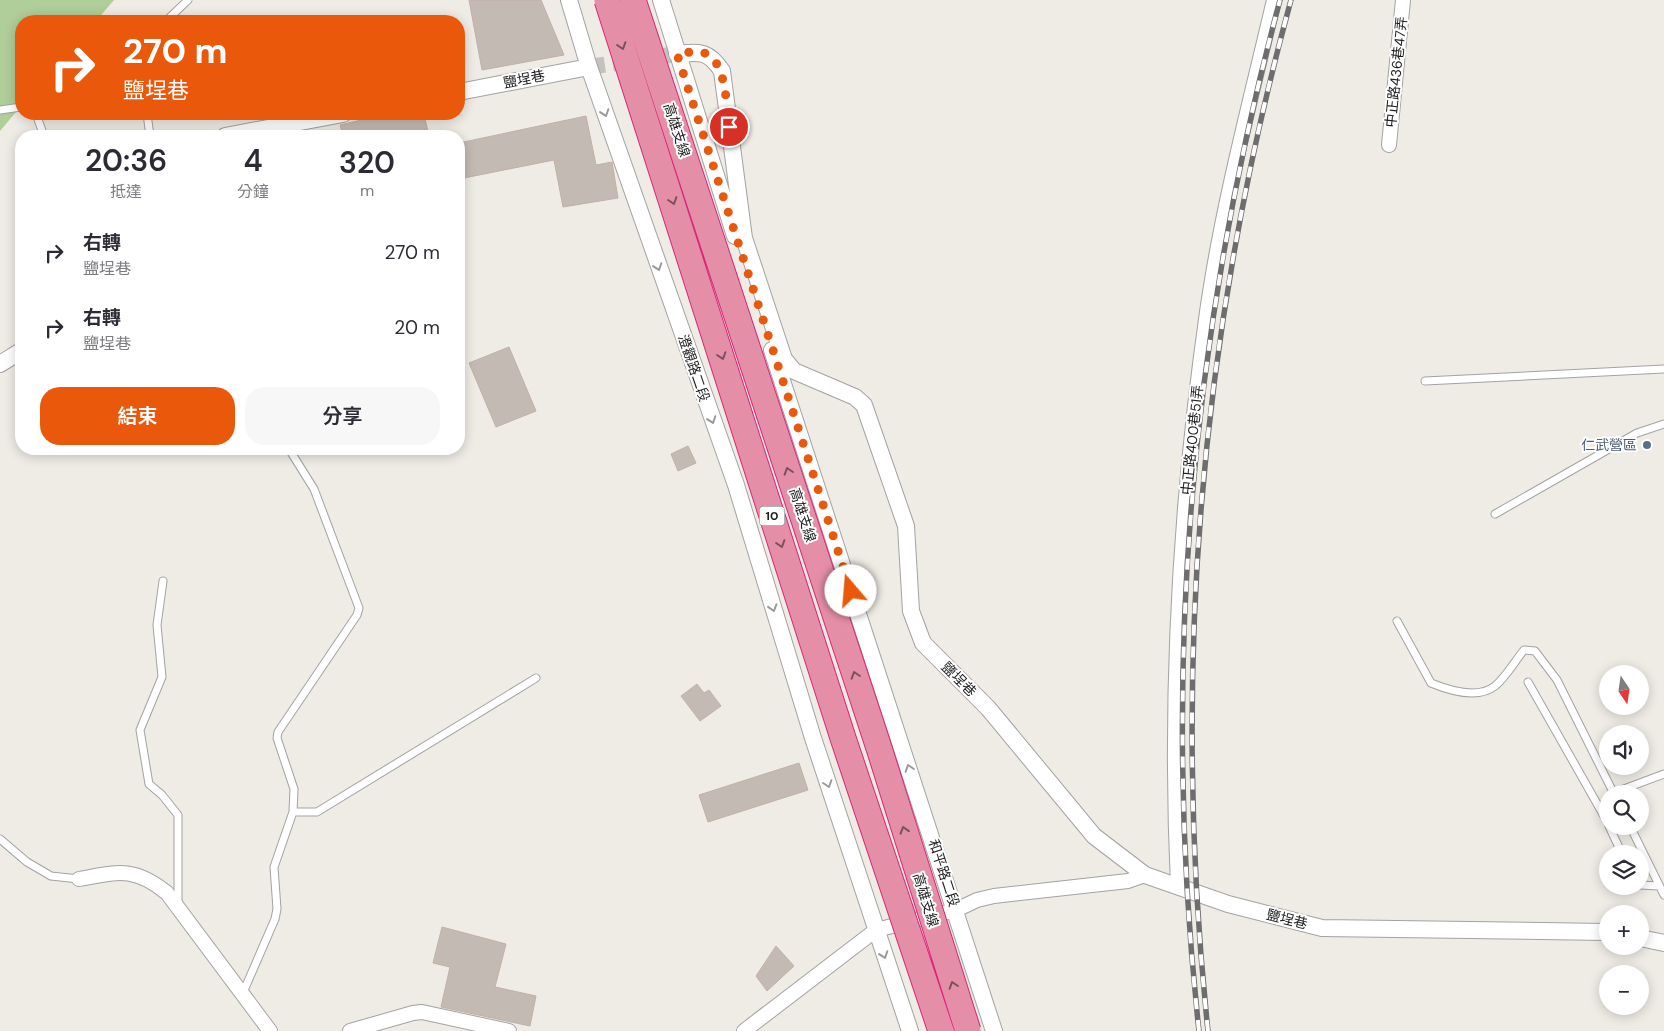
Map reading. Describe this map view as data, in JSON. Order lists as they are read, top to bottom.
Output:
{
  "streets": {
    "highway": ["高雄支線", "10"],
    "street": [
      "中正路436巷47弄",
      "鹽埕巷",
      "澄觀路二段",
      "中正路400巷51弄",
      "和平路二段"
    ]
  },
  "crossings": [
    ["鹽埕巷", "澄觀路二段"],
    ["鹽埕巷", "中正路400巷51弄"],
    ["鹽埕巷", "和平路二段"]
  ],
  "one_way": ["澄觀路二段", "和平路二段"],
  "places": ["仁武營區"],
  "north": "bottom",
  "page": {
    "turn": ["270 m", "鹽埕巷"],
    "eta": [
      "20:36",
      "抵達",
      "4",
      "分鐘",
      "320",
      "m"
    ],
    "list": [
      {
        "name": "右轉",
        "note": "鹽埕巷",
        "value": "270 m"
      },
      {
        "name": "右轉",
        "note": "鹽埕巷",
        "value": "20 m"
      }
    ],
    "buttons": ["結束", "分享"],
    "map_buttons": ["+", "−"]
  }
}
